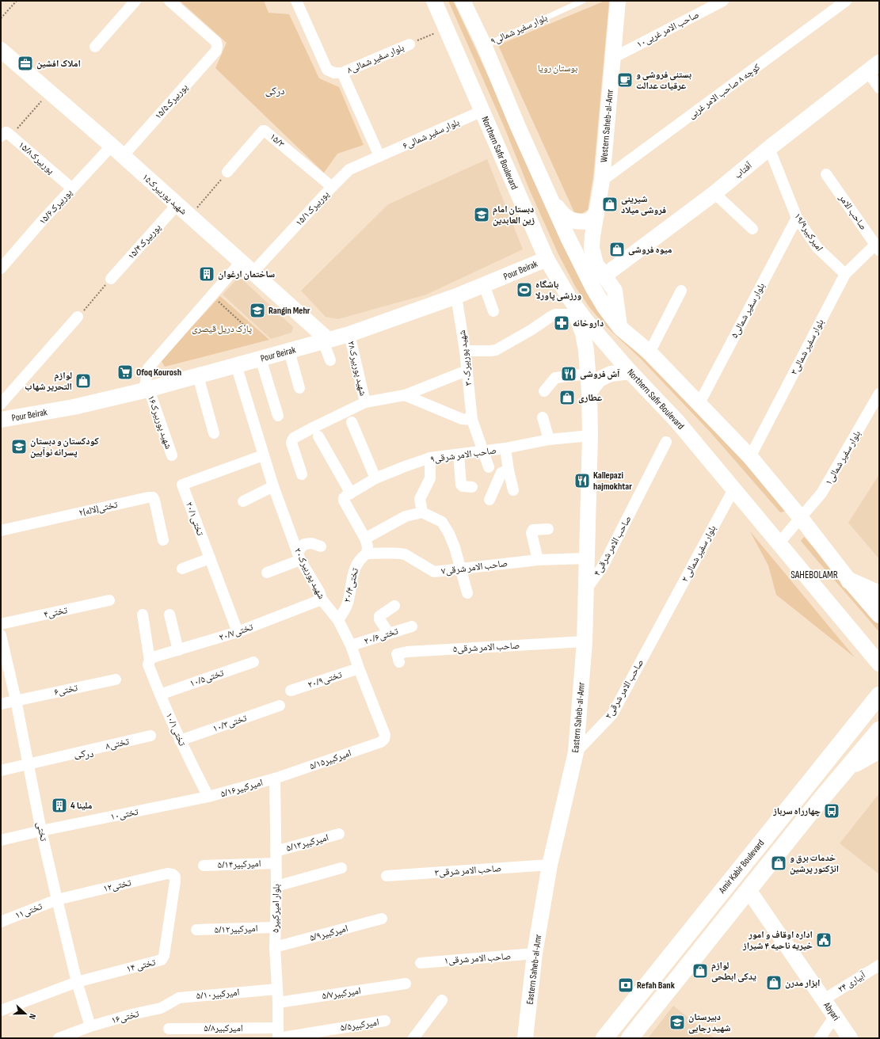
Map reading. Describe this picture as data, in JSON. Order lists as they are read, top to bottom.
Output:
{
  "streets": {
    "main road": ["Amir Kabir Boulevard"],
    "street": [
      "صاحب الامر غربی۱۰",
      "بلوار سفیر شمالی۸",
      "کوچه ۸ صاحب الامر غربی",
      "پوربیرک۱۵/۵",
      "Western Saheb-al-Amr",
      "بلوار سفیر شمالی۶",
      "۱۵/۳",
      "Northern Safir Boulevard",
      "پوربیرک۱۵/۸",
      "آفتاب",
      "شهید پوربیرک۱۵",
      "پوربیرک۱۵/۶",
      "پوربیرک۱۵/۱",
      "صاحب الامر",
      "امیرکبیر۱۹/۹",
      "پوربیرک۱۵/۴",
      "Pour Beirak",
      "بلوار سفیر شمالی۵",
      "بلوار سفیر شمالی۳",
      "شهید پوربیرک۳۰",
      "شهید پوربیرک۲۸",
      "شهید پوربیرک۱۶",
      "صاحب الامر شرقی۹",
      "بلوار سفیر شمالی۱",
      "۲تختی(لاله)",
      "تختی۲۰/۱",
      "صاحب الامر شرقی۴",
      "بلوار سفیر شمالی ۲",
      "صاحب الامر شرقی۷",
      "شهید پوربیرک۲۰",
      "تختی۲۰/۴",
      "تختی۴",
      "تختی۲۰/۷",
      "تختی۲۰/۶",
      "صاحب الامر شرقی۵",
      "تختی۱۰/۵",
      "تختی۲۰/۹",
      "۲صاحب الامر شرقی",
      "تختی۶",
      "Eastern Saheb-al-Amr",
      "تختی۱۰/۳",
      "تختی۱۰/۱",
      "تختی۸",
      "امیرکبیر۵/۱۵",
      "امیرکبیر۵/۱۶",
      "تختی۱۰",
      "تختی",
      "امیرکبیر۵/۱۳",
      "امیرکبیر۵/۱۴",
      "صاحب الامر شرقی۳",
      "تختی۱۲",
      "بلوار امیرکبیر۵",
      "تختی۱۱",
      "امیرکبیر۵/۱۲",
      "امیرکبیر۵/۹",
      "صاحب الامر شرقی۱",
      "تختی ۱۴",
      "آبیاری ۲۴",
      "امیرکبیر۵/۷",
      "امیرکبیر۵/۱۰",
      "Abyari",
      "تختی۱۶",
      "امیرکبیر۵/۵",
      "امیرکبیر۵/۸"
    ],
    "lane": ["بلوار سفیر شمالی۹"]
  },
  "crossings": [
    ["صاحب الامر غربی۱۰", "Western Saheb-al-Amr"],
    ["کوچه ۸ صاحب الامر غربی", "Western Saheb-al-Amr"],
    ["پوربیرک۱۵/۵", "شهید پوربیرک۱۵"],
    ["پوربیرک۱۵/۵", "پوربیرک۱۵/۶"],
    ["Western Saheb-al-Amr", "آفتاب"],
    ["بلوار سفیر شمالی۶", "Northern Safir Boulevard"],
    ["بلوار سفیر شمالی۶", "پوربیرک۱۵/۱"],
    ["۱۵/۳", "پوربیرک۱۵/۱"],
    ["Northern Safir Boulevard", "Pour Beirak"],
    ["Northern Safir Boulevard", "بلوار سفیر شمالی۱"],
    ["Northern Safir Boulevard", "بلوار سفیر شمالی ۲"],
    ["Northern Safir Boulevard", "Eastern Saheb-al-Amr"],
    ["پوربیرک۱۵/۸", "پوربیرک۱۵/۶"],
    ["آفتاب", "امیرکبیر۱۹/۹"],
    ["شهید پوربیرک۱۵", "پوربیرک۱۵/۶"],
    ["شهید پوربیرک۱۵", "پوربیرک۱۵/۱"],
    ["شهید پوربیرک۱۵", "پوربیرک۱۵/۴"],
    ["شهید پوربیرک۱۵", "Pour Beirak"],
    ["صاحب الامر", "بلوار سفیر شمالی۳"],
    ["امیرکبیر۱۹/۹", "بلوار سفیر شمالی۵"],
    ["امیرکبیر۱۹/۹", "بلوار سفیر شمالی۳"],
    ["Pour Beirak", "شهید پوربیرک۳۰"],
    ["Pour Beirak", "شهید پوربیرک۲۸"],
    ["Pour Beirak", "شهید پوربیرک۱۶"],
    ["Pour Beirak", "شهید پوربیرک۲۰"],
    ["شهید پوربیرک۳۰", "صاحب الامر شرقی۹"],
    ["صاحب الامر شرقی۹", "Eastern Saheb-al-Amr"],
    ["تختی۲۰/۱", "شهید پوربیرک۲۰"],
    ["تختی۲۰/۱", "تختی۲۰/۷"],
    ["صاحب الامر شرقی۴", "Eastern Saheb-al-Amr"],
    ["بلوار سفیر شمالی ۲", "۲صاحب الامر شرقی"],
    ["صاحب الامر شرقی۷", "تختی۲۰/۴"],
    ["صاحب الامر شرقی۷", "Eastern Saheb-al-Amr"],
    ["شهید پوربیرک۲۰", "تختی۲۰/۴"],
    ["شهید پوربیرک۲۰", "تختی۲۰/۷"],
    ["شهید پوربیرک۲۰", "تختی۲۰/۶"],
    ["شهید پوربیرک۲۰", "تختی۲۰/۹"],
    ["شهید پوربیرک۲۰", "امیرکبیر۵/۱۵"],
    ["تختی۲۰/۷", "تختی۱۰/۱"],
    ["صاحب الامر شرقی۵", "Eastern Saheb-al-Amr"],
    ["تختی۱۰/۵", "تختی۱۰/۱"],
    ["۲صاحب الامر شرقی", "Eastern Saheb-al-Amr"],
    ["تختی۶", "تختی"],
    ["Eastern Saheb-al-Amr", "صاحب الامر شرقی۳"],
    ["Eastern Saheb-al-Amr", "صاحب الامر شرقی۱"],
    ["تختی۱۰/۳", "تختی۱۰/۱"],
    ["تختی۱۰/۱", "امیرکبیر۵/۱۶"],
    ["تختی۱۰/۱", "تختی۱۰"],
    ["تختی۸", "تختی"],
    ["امیرکبیر۵/۱۵", "امیرکبیر۵/۱۶"],
    ["امیرکبیر۵/۱۵", "بلوار امیرکبیر۵"],
    ["امیرکبیر۵/۱۶", "تختی۱۰"],
    ["امیرکبیر۵/۱۶", "بلوار امیرکبیر۵"],
    ["تختی۱۰", "تختی"],
    ["تختی", "تختی۱۲"],
    ["تختی", "تختی۱۱"],
    ["تختی", "تختی ۱۴"],
    ["تختی", "تختی۱۶"],
    ["امیرکبیر۵/۱۳", "بلوار امیرکبیر۵"],
    ["امیرکبیر۵/۱۴", "بلوار امیرکبیر۵"],
    ["Amir Kabir Boulevard", "Abyari"],
    ["تختی۱۲", "تختی۱۱"],
    ["تختی۱۲", "تختی ۱۴"],
    ["بلوار امیرکبیر۵", "امیرکبیر۵/۱۲"],
    ["بلوار امیرکبیر۵", "امیرکبیر۵/۹"],
    ["بلوار امیرکبیر۵", "امیرکبیر۵/۷"],
    ["بلوار امیرکبیر۵", "امیرکبیر۵/۱۰"],
    ["بلوار امیرکبیر۵", "امیرکبیر۵/۵"],
    ["بلوار امیرکبیر۵", "امیرکبیر۵/۸"],
    ["آبیاری ۲۴", "Abyari"],
    ["امیرکبیر۵/۱۰", "تختی۱۶"],
    ["امیرکبیر۵/۵", "امیرکبیر۵/۸"]
  ],
  "districts": ["درکی", "SAHEBOLAMR", "درکی"],
  "parks": ["بوستان رویا", "پارک دریل قیصری"],
  "places": {
    "office": ["املاک افشین"],
    "cafe": ["بستنی فروشی و عرقیات عدالت"],
    "shop": [
      "شیرینی فروشی میلاد",
      "میوه فروشی",
      "لوازم التحریر شهاب",
      "عطاری",
      "خدمات برق و انژکتور پرشین",
      "لوازم یدکی ابطحی",
      "ابزار مدرن"
    ],
    "school or university": [
      "دبستان امام زین العابدین",
      "Rangin Mehr",
      "کودکستان و دبستان پسرانه نوآیین",
      "دبیرستان شهید رجایی"
    ],
    "building": ["ساختمان ارغوان", "ملینا 4"],
    "sports": ["باشگاه ورزشی پاورلا"],
    "pharmacy": ["داروخانه"],
    "supermarket": ["Ofoq Kourosh"],
    "restaurant": ["آش فروشی", "Kallepazi hajmokhtar"],
    "bus stop": ["چهارراه سرباز"],
    "public building": ["اداره اوقاف و امور خیریه ناحیه ۴ شیراز"],
    "bank": ["Refah Bank"]
  },
  "north": "right"
}
